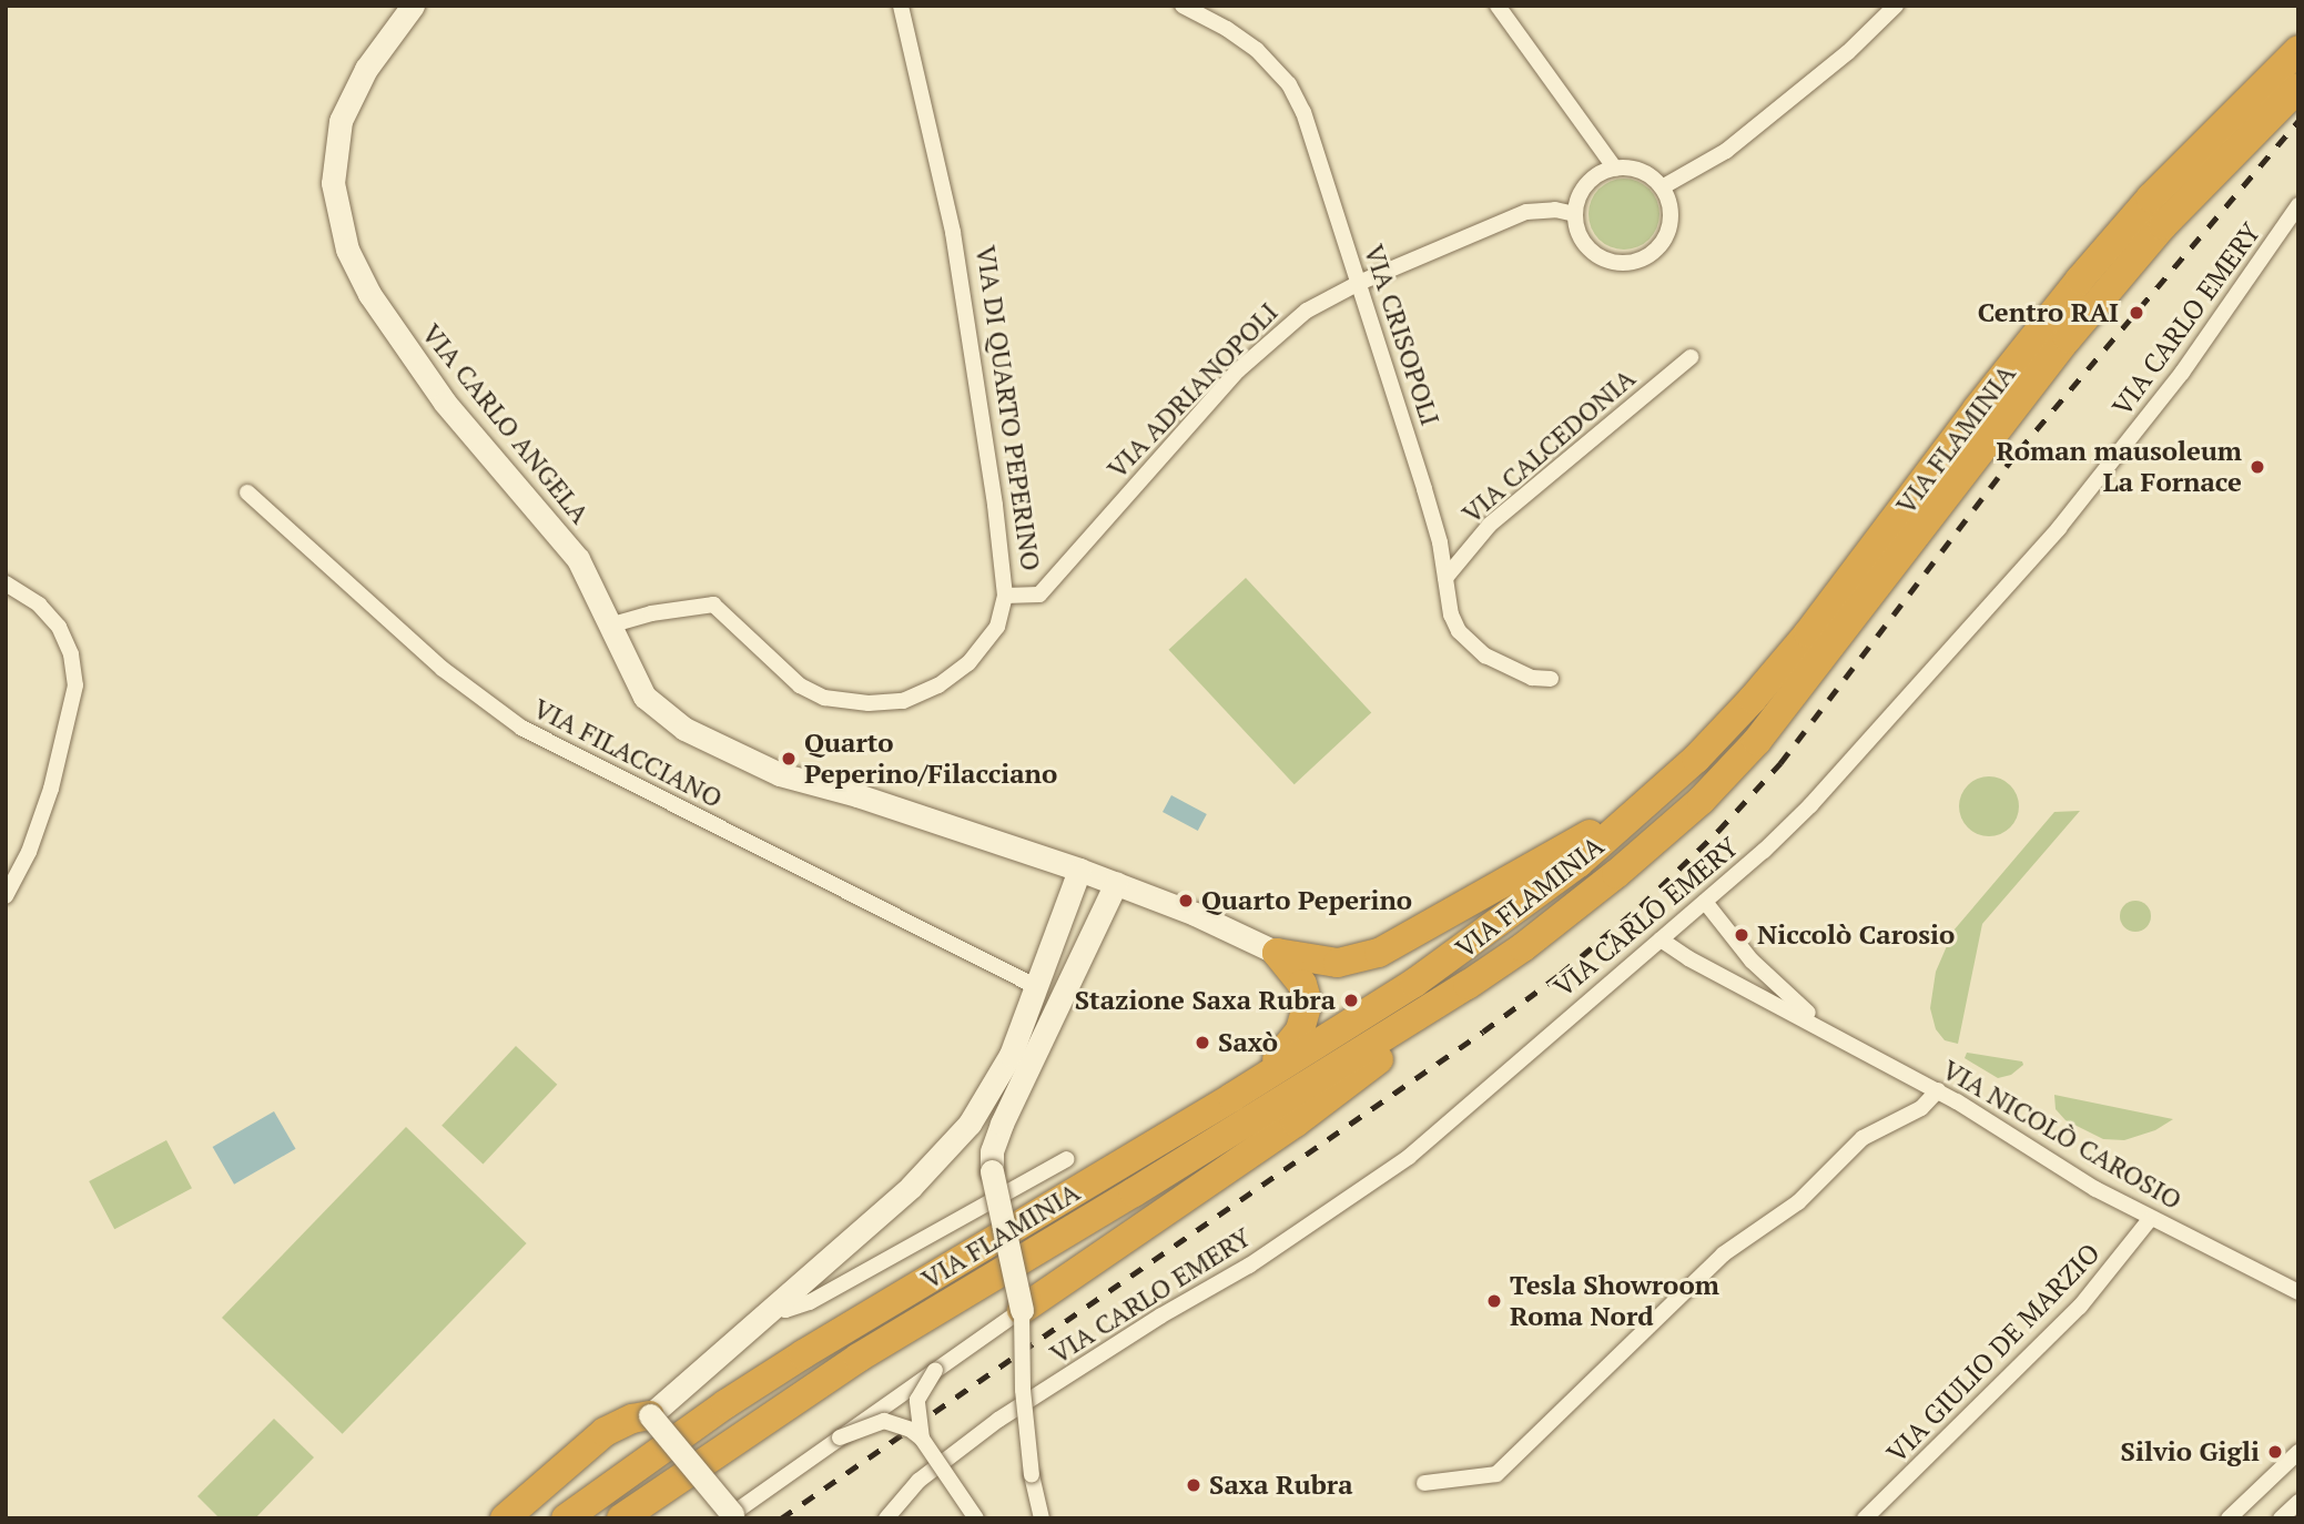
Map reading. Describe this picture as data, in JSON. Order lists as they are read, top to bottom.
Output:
{
  "streets": {
    "highway": ["VIA FLAMINIA"],
    "street": [
      "VIA CARLO EMERY",
      "VIA CRISOPOLI",
      "VIA ADRIANOPOLI",
      "VIA DI QUARTO PEPERINO",
      "VIA CARLO ANGELA",
      "VIA CALCEDONIA",
      "VIA FILACCIANO",
      "VIA NICOLÒ CAROSIO",
      "VIA GIULIO DE MARZIO"
    ]
  },
  "crossings": [
    ["VIA CARLO EMERY", "VIA NICOLÒ CAROSIO"],
    ["VIA CRISOPOLI", "VIA ADRIANOPOLI"],
    ["VIA CRISOPOLI", "VIA CALCEDONIA"],
    ["VIA ADRIANOPOLI", "VIA DI QUARTO PEPERINO"],
    ["VIA DI QUARTO PEPERINO", "VIA CARLO ANGELA"],
    ["VIA NICOLÒ CAROSIO", "VIA GIULIO DE MARZIO"]
  ],
  "places": [
    "Centro RAI",
    "Roman mausoleum La Fornace",
    "Quarto Peperino/Filacciano",
    "Quarto Peperino",
    "Niccolò Carosio",
    "Stazione Saxa Rubra",
    "Saxò",
    "Tesla Showroom Roma Nord",
    "Silvio Gigli",
    "Saxa Rubra"
  ]
}
